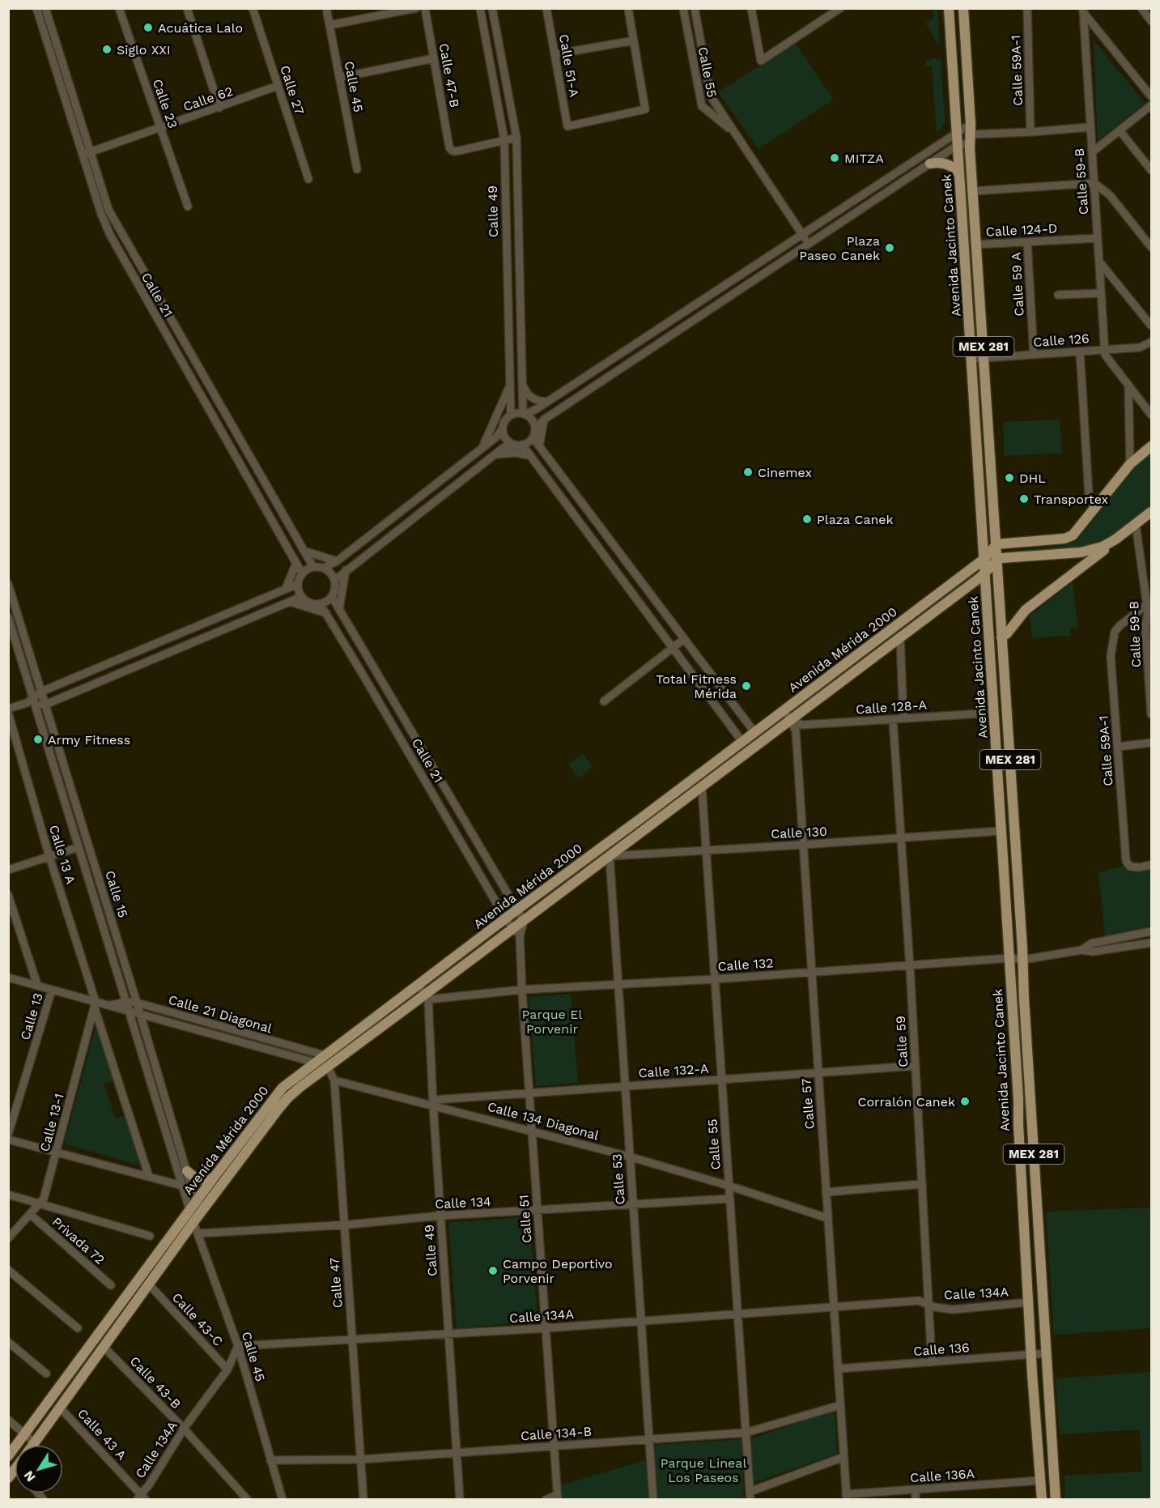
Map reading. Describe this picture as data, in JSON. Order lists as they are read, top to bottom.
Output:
{
  "streets": {
    "main road": ["Avenida Jacinto Canek", "MEX 281", "Avenida Mérida 2000"],
    "street": [
      "Calle 51-A",
      "Calle 59A-1",
      "Calle 55",
      "Calle 47-B",
      "Calle 45",
      "Calle 27",
      "Calle 62",
      "Calle 23",
      "Calle 59-B",
      "Calle 49",
      "Calle 124-D",
      "Calle 59 A",
      "Calle 21",
      "Calle 126",
      "Calle 128-A",
      "Calle 130",
      "Calle 13 A",
      "Calle 15",
      "Calle 132",
      "Calle 21 Diagonal",
      "Calle 13",
      "Calle 59",
      "Calle 132-A",
      "Calle 57",
      "Calle 134 Diagonal",
      "Calle 13-1",
      "Calle 53",
      "Calle 134",
      "Calle 51",
      "Privada 72",
      "Calle 47",
      "Calle 134A",
      "Calle 43-C",
      "Calle 136",
      "Calle 43-B",
      "Calle 134-B",
      "Calle 43 A",
      "Calle 136A"
    ]
  },
  "crossings": [
    ["Calle 59A-1", "Calle 59-B"],
    ["Calle 55", "Avenida Mérida 2000"],
    ["Calle 55", "Calle 130"],
    ["Calle 55", "Calle 132"],
    ["Calle 55", "Calle 132-A"],
    ["Calle 55", "Calle 134 Diagonal"],
    ["Calle 55", "Calle 134"],
    ["Calle 55", "Calle 134A"],
    ["Calle 55", "Calle 134-B"],
    ["Calle 47-B", "Calle 49"],
    ["Calle 45", "Avenida Mérida 2000"],
    ["Calle 45", "Calle 15"],
    ["Calle 45", "Calle 134"],
    ["Calle 45", "Calle 134A"],
    ["Calle 45", "Calle 134-B"],
    ["Calle 27", "Calle 62"],
    ["Calle 62", "Calle 23"],
    ["Calle 62", "Calle 21"],
    ["Calle 59-B", "Calle 124-D"],
    ["Calle 59-B", "Calle 126"],
    ["Calle 49", "Avenida Mérida 2000"],
    ["Calle 49", "Calle 132"],
    ["Calle 49", "Calle 132-A"],
    ["Calle 49", "Calle 134 Diagonal"],
    ["Calle 49", "Calle 134"],
    ["Calle 49", "Calle 134A"],
    ["Calle 49", "Calle 134-B"],
    ["Calle 124-D", "Avenida Jacinto Canek"],
    ["Calle 124-D", "Calle 59 A"],
    ["Avenida Jacinto Canek", "Calle 126"],
    ["Avenida Jacinto Canek", "Avenida Mérida 2000"],
    ["Avenida Jacinto Canek", "Calle 128-A"],
    ["Avenida Jacinto Canek", "Calle 130"],
    ["Avenida Jacinto Canek", "Calle 132"],
    ["Avenida Jacinto Canek", "Calle 134A"],
    ["Avenida Jacinto Canek", "Calle 136"],
    ["Avenida Jacinto Canek", "Calle 136A"],
    ["Calle 59 A", "Calle 126"],
    ["Calle 21", "Avenida Mérida 2000"],
    ["Calle 21", "Calle 51"],
    ["Avenida Mérida 2000", "Calle 128-A"],
    ["Avenida Mérida 2000", "Calle 130"],
    ["Avenida Mérida 2000", "Calle 15"],
    ["Avenida Mérida 2000", "Calle 132"],
    ["Avenida Mérida 2000", "Calle 21 Diagonal"],
    ["Avenida Mérida 2000", "Calle 57"],
    ["Avenida Mérida 2000", "Calle 53"],
    ["Avenida Mérida 2000", "Calle 51"],
    ["Avenida Mérida 2000", "Calle 47"],
    ["Avenida Mérida 2000", "Calle 43-C"],
    ["Avenida Mérida 2000", "Calle 43-B"],
    ["Avenida Mérida 2000", "Calle 43 A"],
    ["Calle 128-A", "Calle 59"],
    ["Calle 128-A", "Calle 57"],
    ["Calle 130", "Calle 59"],
    ["Calle 130", "Calle 57"],
    ["Calle 130", "Calle 53"],
    ["Calle 13 A", "Calle 21 Diagonal"],
    ["Calle 13 A", "Calle 13-1"],
    ["Calle 15", "Calle 21 Diagonal"],
    ["Calle 132", "Calle 59"],
    ["Calle 132", "Calle 57"],
    ["Calle 132", "Calle 53"],
    ["Calle 132", "Calle 51"],
    ["Calle 21 Diagonal", "Calle 13"],
    ["Calle 21 Diagonal", "Calle 13-1"],
    ["Calle 59", "Calle 132-A"],
    ["Calle 59", "Calle 134A"],
    ["Calle 59", "Calle 136"],
    ["Calle 132-A", "Calle 57"],
    ["Calle 132-A", "Calle 134 Diagonal"],
    ["Calle 132-A", "Calle 53"],
    ["Calle 132-A", "Calle 51"],
    ["Calle 57", "Calle 134 Diagonal"],
    ["Calle 57", "Calle 134A"],
    ["Calle 57", "Calle 136"],
    ["Calle 57", "Calle 134-B"],
    ["Calle 57", "Calle 136A"],
    ["Calle 134 Diagonal", "Calle 53"],
    ["Calle 134 Diagonal", "Calle 51"],
    ["Calle 134 Diagonal", "Calle 47"],
    ["Calle 13-1", "Privada 72"],
    ["Calle 53", "Calle 134"],
    ["Calle 53", "Calle 134A"],
    ["Calle 53", "Calle 134-B"],
    ["Calle 134", "Calle 51"],
    ["Calle 134", "Calle 47"],
    ["Calle 51", "Calle 134A"],
    ["Calle 51", "Calle 134-B"],
    ["Calle 47", "Calle 134A"],
    ["Calle 47", "Calle 134-B"],
    ["Calle 134A", "Calle 43-C"],
    ["Calle 134A", "Calle 43-B"],
    ["Calle 134A", "Calle 43 A"]
  ],
  "parks": ["Parque El Porvenir", "Parque Lineal Los Paseos"],
  "places": [
    "Acuática Lalo",
    "Siglo XXI",
    "MITZA",
    "Plaza Paseo Canek",
    "Cinemex",
    "DHL",
    "Transportex",
    "Plaza Canek",
    "Total Fitness Mérida",
    "Army Fitness",
    "Corralón Canek",
    "Campo Deportivo Porvenir"
  ],
  "north": "bottom left"
}
